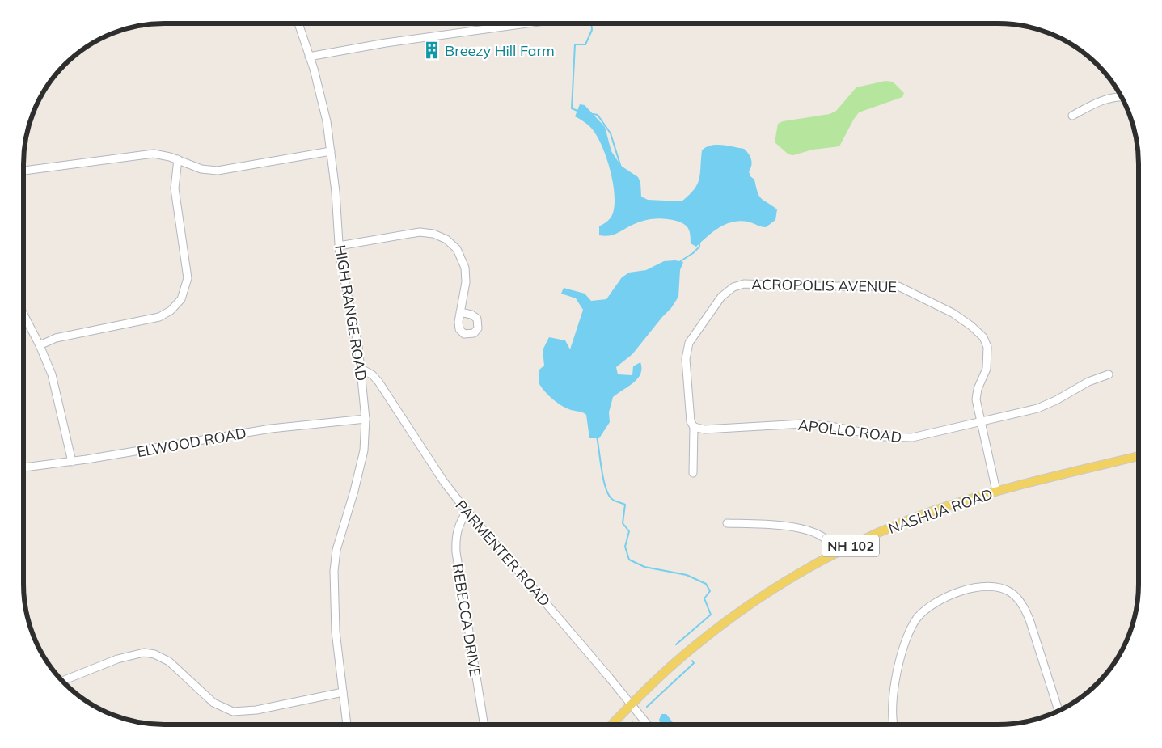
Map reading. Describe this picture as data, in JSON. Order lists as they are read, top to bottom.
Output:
{
  "streets": {
    "main road": ["NASHUA ROAD", "NH 102"],
    "street": [
      "ACROPOLIS AVENUE",
      "HIGH RANGE ROAD",
      "APOLLO ROAD",
      "ELWOOD ROAD",
      "PARMENTER ROAD",
      "REBECCA DRIVE"
    ]
  },
  "crossings": [
    ["ACROPOLIS AVENUE", "APOLLO ROAD"],
    ["ACROPOLIS AVENUE", "NASHUA ROAD"],
    ["HIGH RANGE ROAD", "ELWOOD ROAD"],
    ["HIGH RANGE ROAD", "PARMENTER ROAD"],
    ["NASHUA ROAD", "PARMENTER ROAD"],
    ["PARMENTER ROAD", "REBECCA DRIVE"]
  ],
  "places": {
    "building": ["Breezy Hill Farm"]
  }
}
